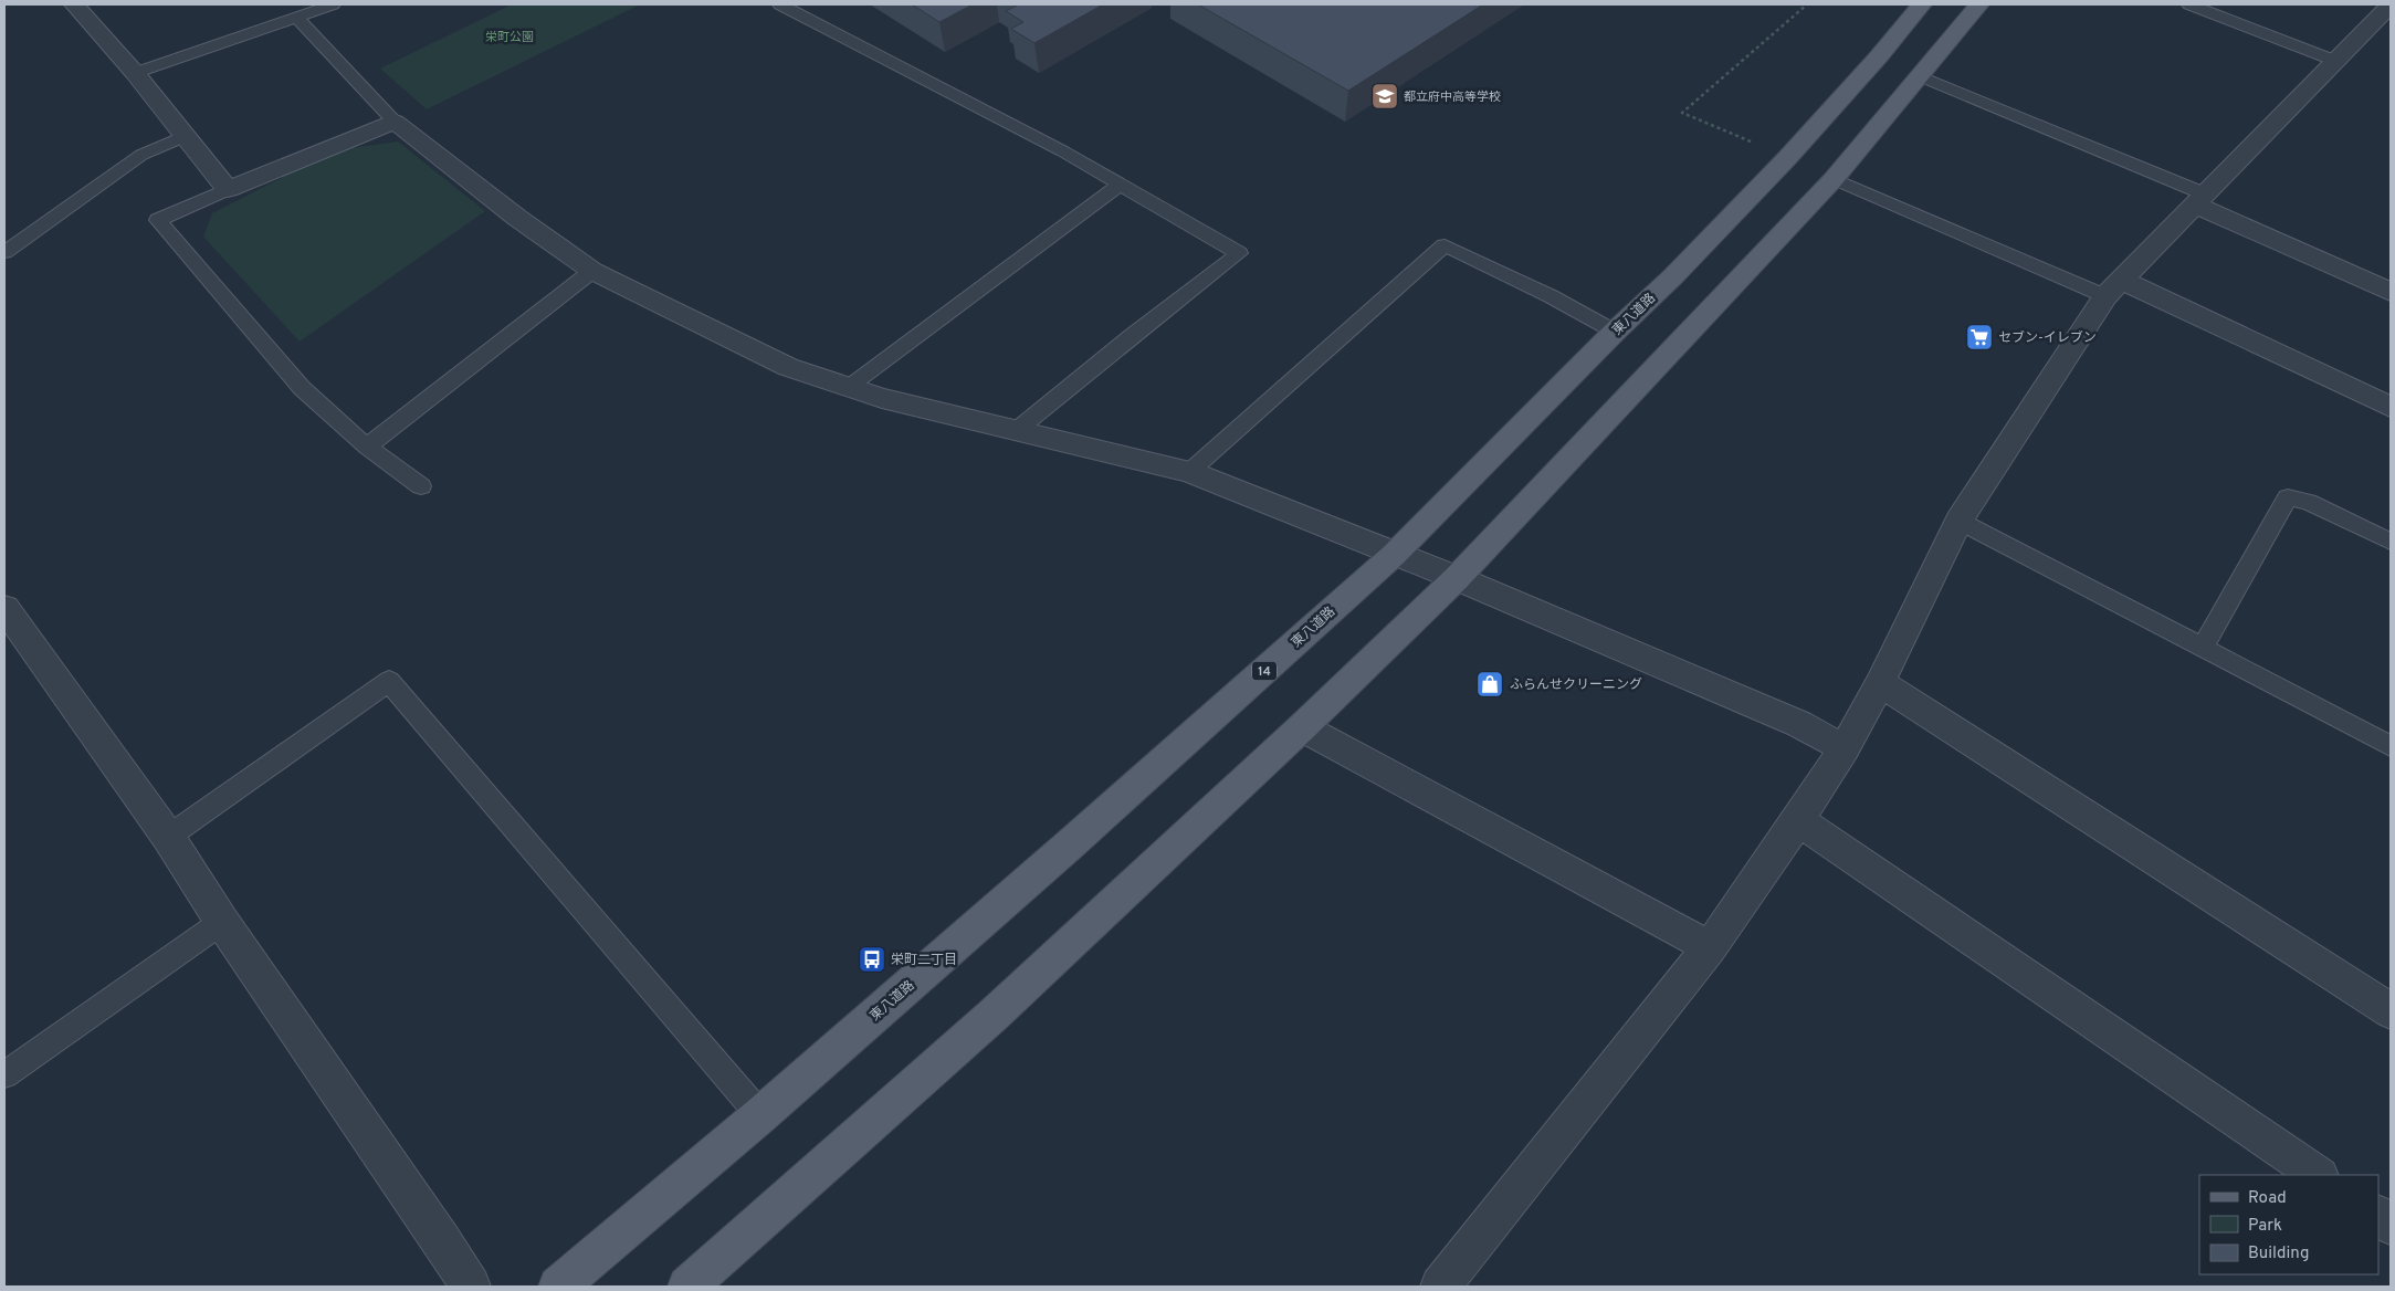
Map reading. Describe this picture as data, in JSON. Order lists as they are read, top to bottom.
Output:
{
  "streets": {
    "main road": ["東八道路", "14"]
  },
  "parks": ["栄町公園"],
  "places": {
    "school or university": ["都立府中高等学校"],
    "supermarket": ["セブン-イレブン"],
    "shop": ["ふらんせクリーニング"],
    "bus stop": ["栄町二丁目"]
  },
  "legend": ["Road", "Park", "Building"]
}
